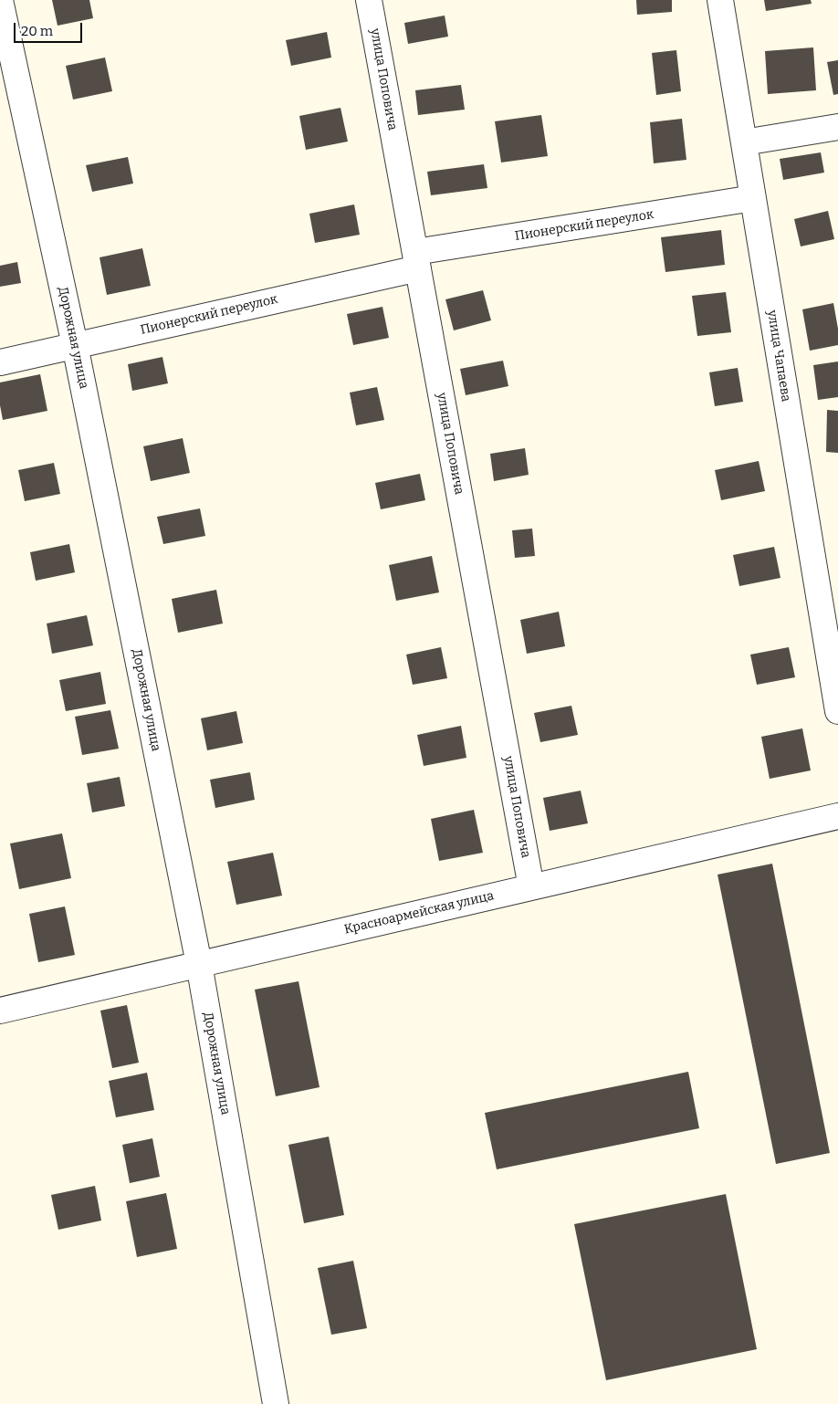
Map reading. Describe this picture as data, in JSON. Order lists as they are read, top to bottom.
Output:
{
  "streets": {
    "street": [
      "улица Поповича",
      "Пионерский переулок",
      "Дорожная улица",
      "улица Чапаева",
      "Красноармейская улица"
    ]
  },
  "crossings": [
    ["улица Поповича", "Пионерский переулок"],
    ["улица Поповича", "Красноармейская улица"],
    ["Пионерский переулок", "Дорожная улица"],
    ["Пионерский переулок", "улица Чапаева"],
    ["Дорожная улица", "Красноармейская улица"]
  ],
  "scale_bar": "20 m"
}
